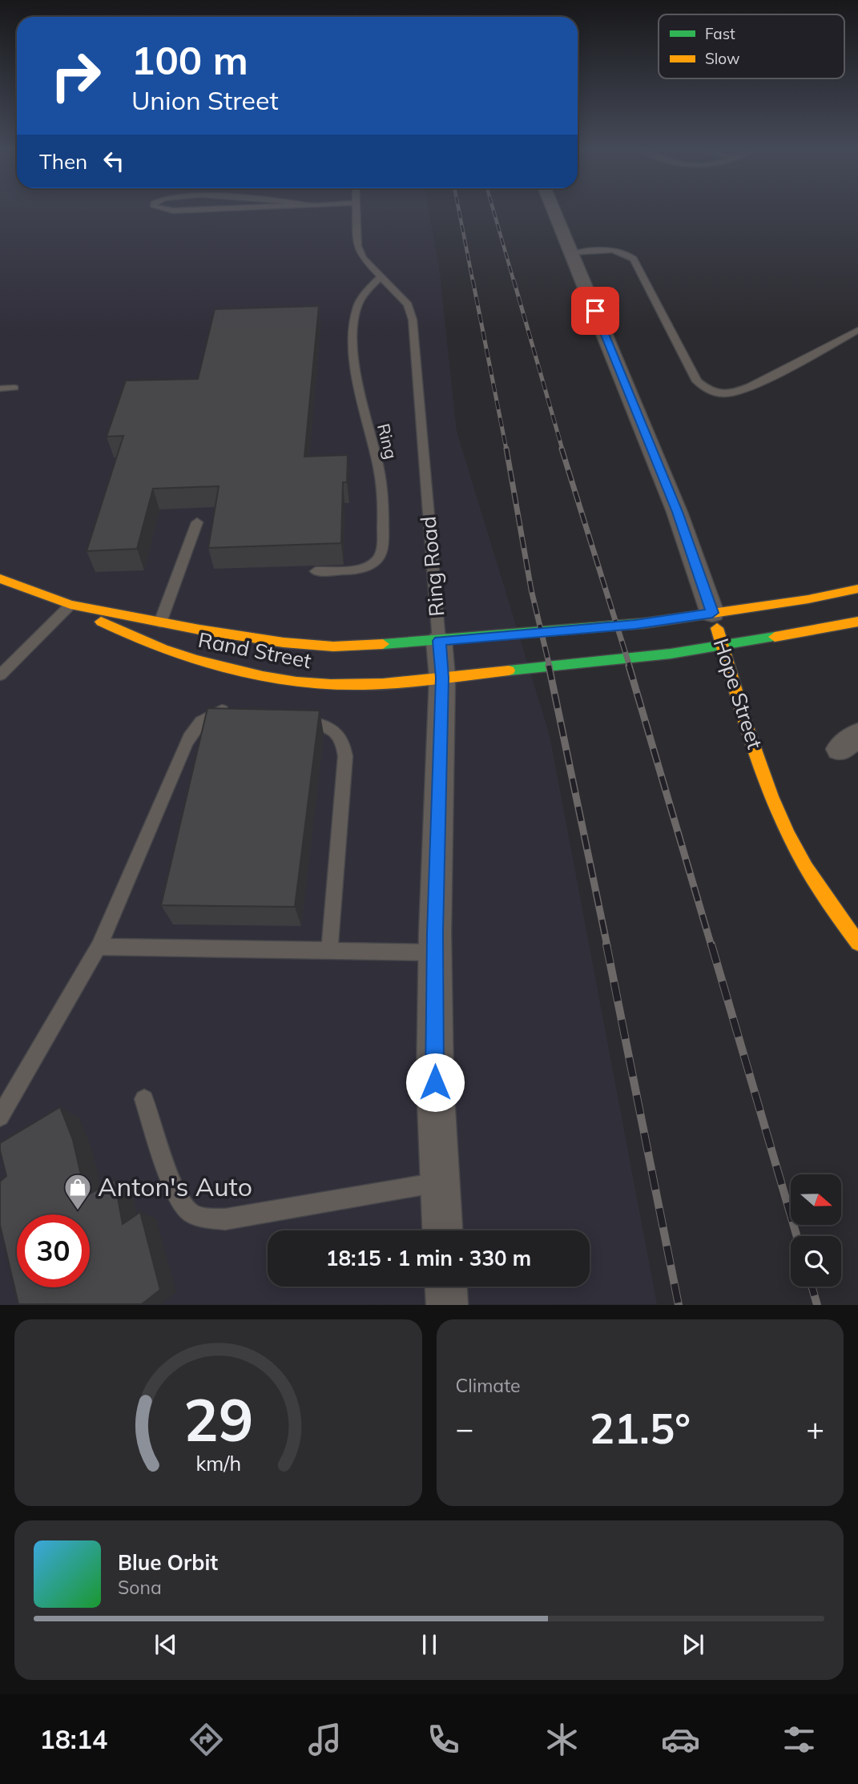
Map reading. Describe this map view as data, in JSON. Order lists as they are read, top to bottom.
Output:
{
  "streets": {
    "street": ["Ring Road", "Rand Street", "Hope Street"],
    "lane": ["Ring"]
  },
  "crossings": [
    ["Ring", "Ring Road"],
    ["Ring Road", "Rand Street"],
    ["Rand Street", "Hope Street"]
  ],
  "places": {
    "shop": ["Anton's Auto"]
  },
  "legend": ["Fast", "Slow"],
  "north": "right",
  "page": {
    "turn": ["100 m", "Union Street"],
    "then": "Then",
    "limit": "30",
    "trip": "18:15 · 1 min · 330 m",
    "tile": "Climate",
    "heat": ["−", "21.5°", "+"],
    "song": ["Blue Orbit", "Sona"],
    "tabs": "18:14",
    "gauge": ["29", "km/h"]
  }
}
